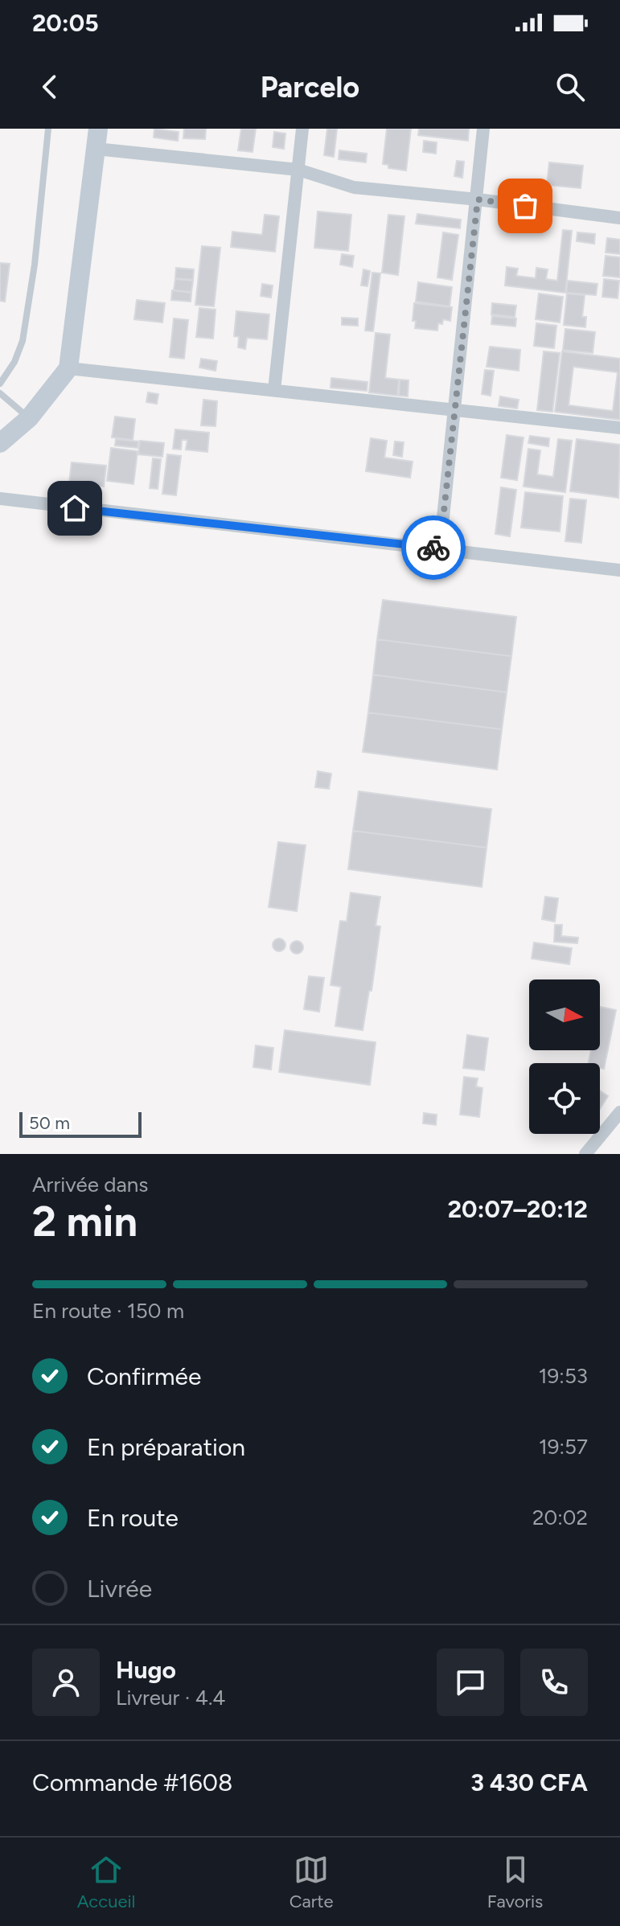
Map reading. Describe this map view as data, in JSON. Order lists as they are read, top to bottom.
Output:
{
  "scale_bar": "50 m",
  "north": "right",
  "page": {
    "status": "20:05",
    "header": "Parcelo",
    "scale": "50 m",
    "heading": ["2 min", "Arrivée dans", "20:07–20:12"],
    "panel": [
      "Hugo",
      "Livreur · 4.4",
      "Commande #1608",
      "3 430 CFA"
    ],
    "bar": "En route · 150 m",
    "list": [
      ["Confirmée", "19:53"],
      ["En préparation", "19:57"],
      ["En route", "20:02"],
      "Livrée"
    ],
    "tabs": ["Accueil", "Carte", "Favoris"]
  }
}
